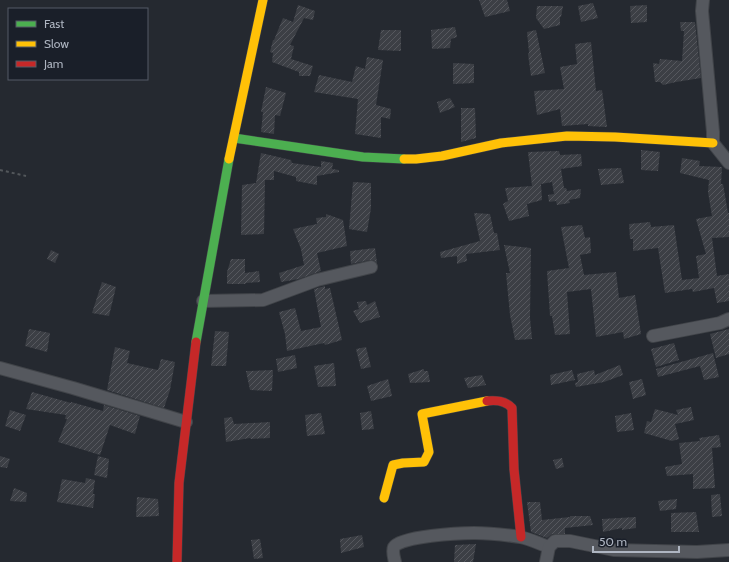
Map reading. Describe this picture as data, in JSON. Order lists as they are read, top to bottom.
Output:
{
  "legend": ["Fast", "Slow", "Jam"],
  "scale_bar": "50 m"
}
